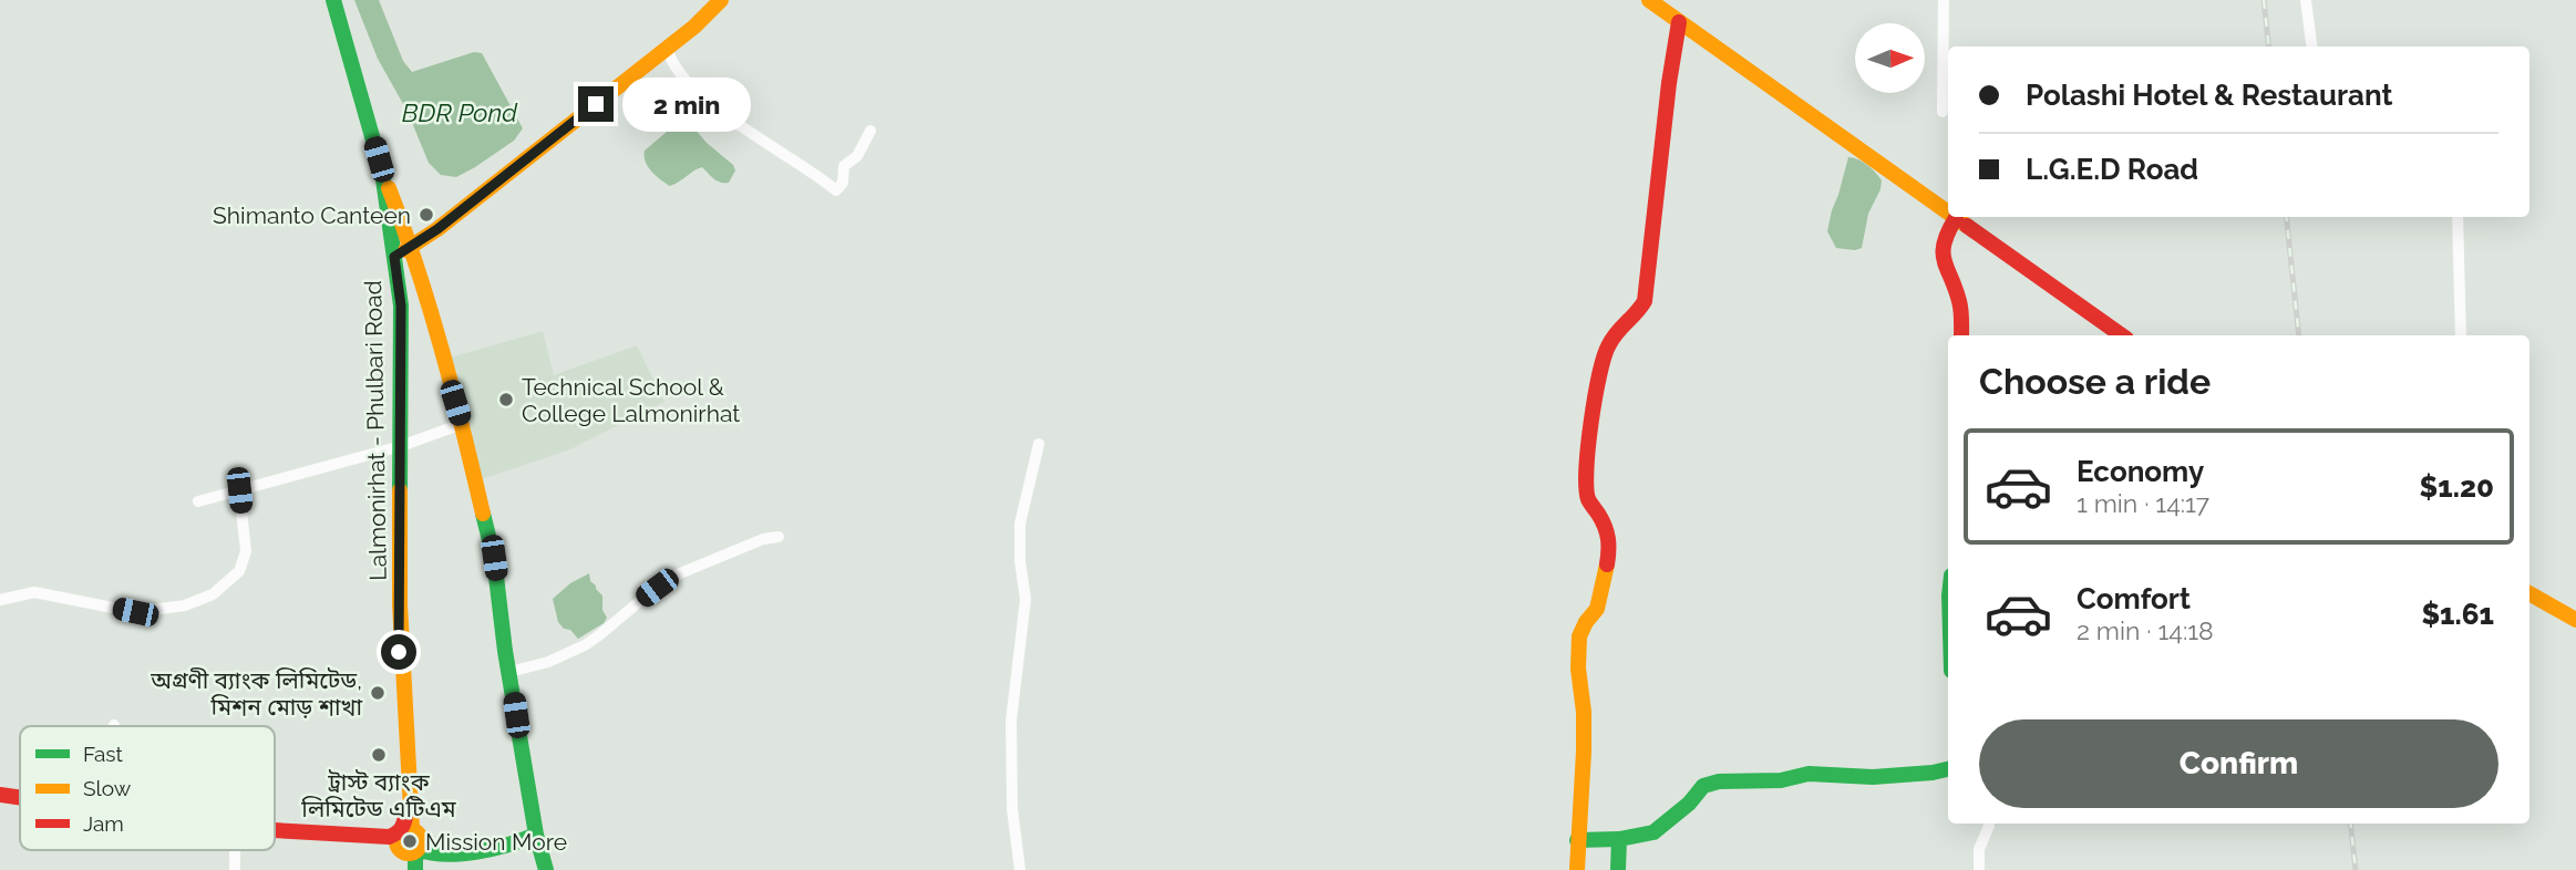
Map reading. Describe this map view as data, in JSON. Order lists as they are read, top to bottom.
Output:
{
  "streets": {
    "main road": ["Lalmonirhat - Phulbari Road"]
  },
  "water": ["BDR Pond"],
  "places": [
    "Shimanto Canteen",
    "Technical School & College Lalmonirhat",
    "অগ্রণী ব্যাংক লিমিটেড, মিশন মোড় শাখা",
    "ট্রাস্ট ব্যাংক লিমিটেড এটিএম",
    "Mission More"
  ],
  "legend": ["Fast", "Slow", "Jam"],
  "north": "right",
  "page": {
    "banner": ["Polashi Hotel & Restaurant", "L.G.E.D Road"],
    "bubble": "2 min",
    "heading": "Choose a ride",
    "list": [
      {
        "name": "Economy",
        "note": "1 min · 14:17",
        "value": "$1.20"
      },
      {
        "name": "Comfort",
        "note": "2 min · 14:18",
        "value": "$1.61"
      }
    ],
    "buttons": "Confirm"
  }
}
